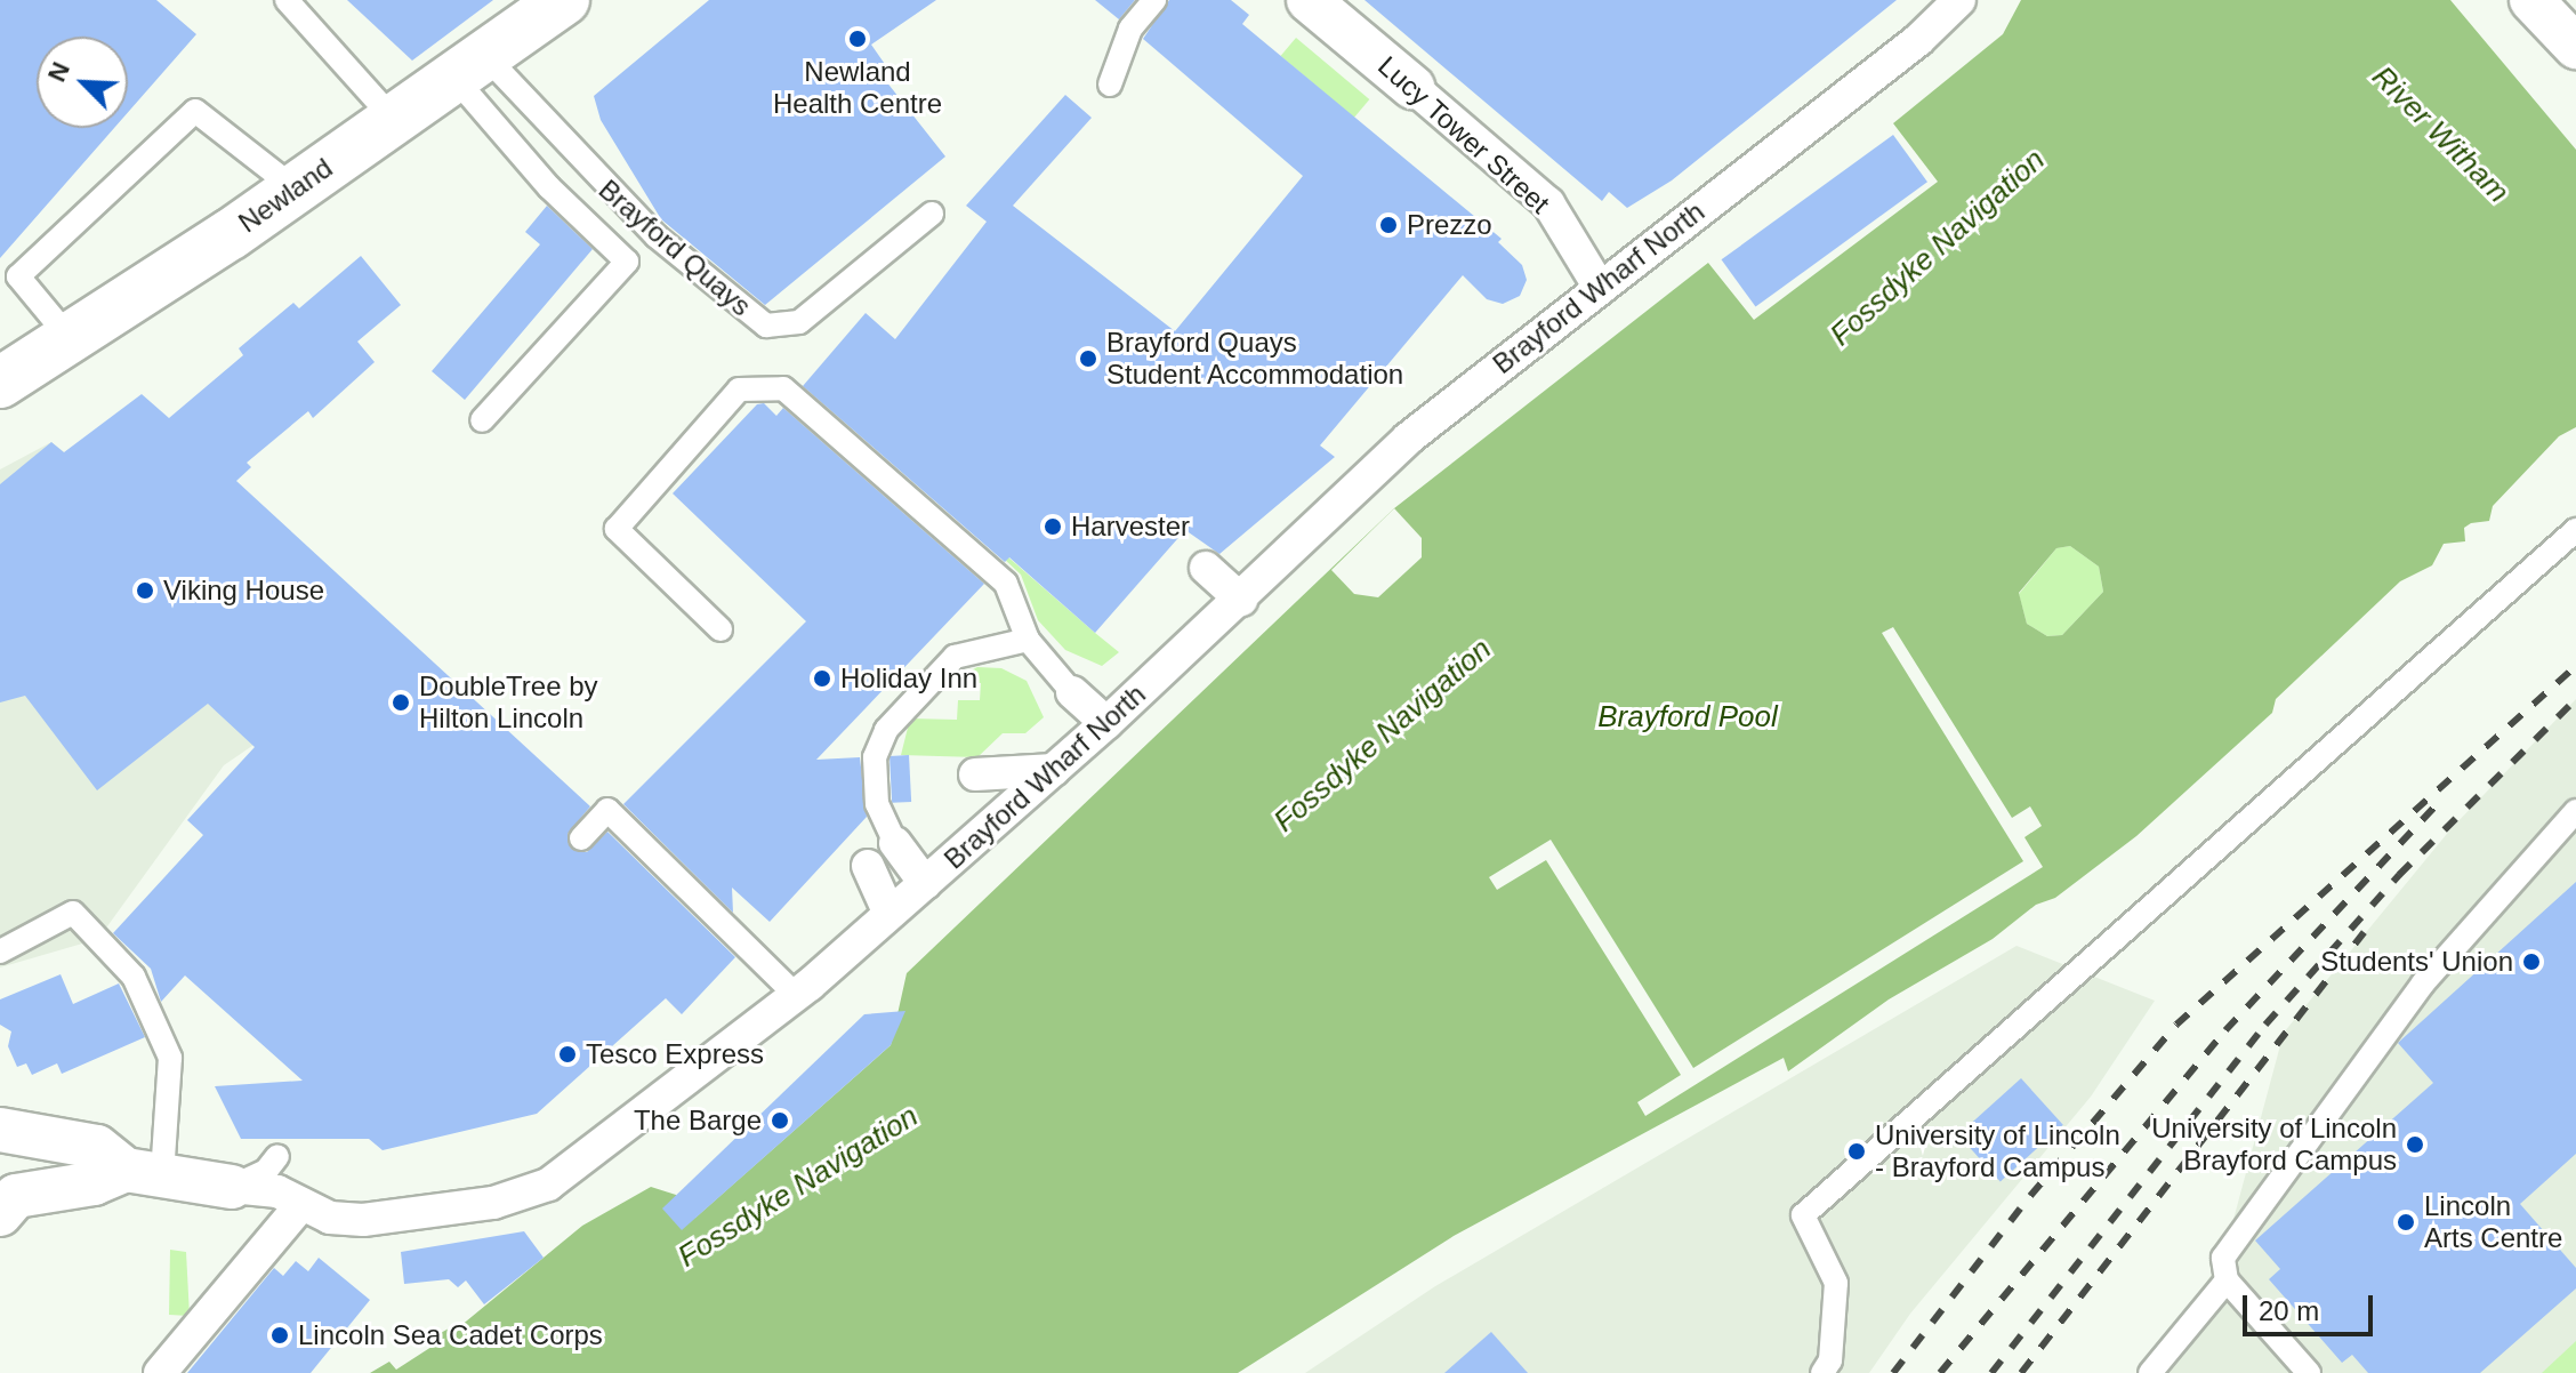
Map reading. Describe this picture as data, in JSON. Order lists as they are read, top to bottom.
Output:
{
  "streets": {
    "main road": ["Newland"],
    "street": ["Lucy Tower Street", "Brayford Wharf North"],
    "lane": ["Brayford Quays"]
  },
  "crossings": [
    ["Lucy Tower Street", "Brayford Wharf North"],
    ["Newland", "Brayford Quays"]
  ],
  "water": ["River Witham", "Fossdyke Navigation", "Brayford Pool"],
  "places": [
    "Newland Health Centre",
    "Prezzo",
    "Brayford Quays Student Accommodation",
    "Harvester",
    "Viking House",
    "Holiday Inn",
    "DoubleTree by Hilton Lincoln",
    "Students' Union",
    "Tesco Express",
    "The Barge",
    "University of Lincoln Brayford Campus",
    "University of Lincoln - Brayford Campus",
    "Lincoln Arts Centre",
    "Lincoln Sea Cadet Corps"
  ],
  "scale_bar": "20 m",
  "north": "top left"
}
